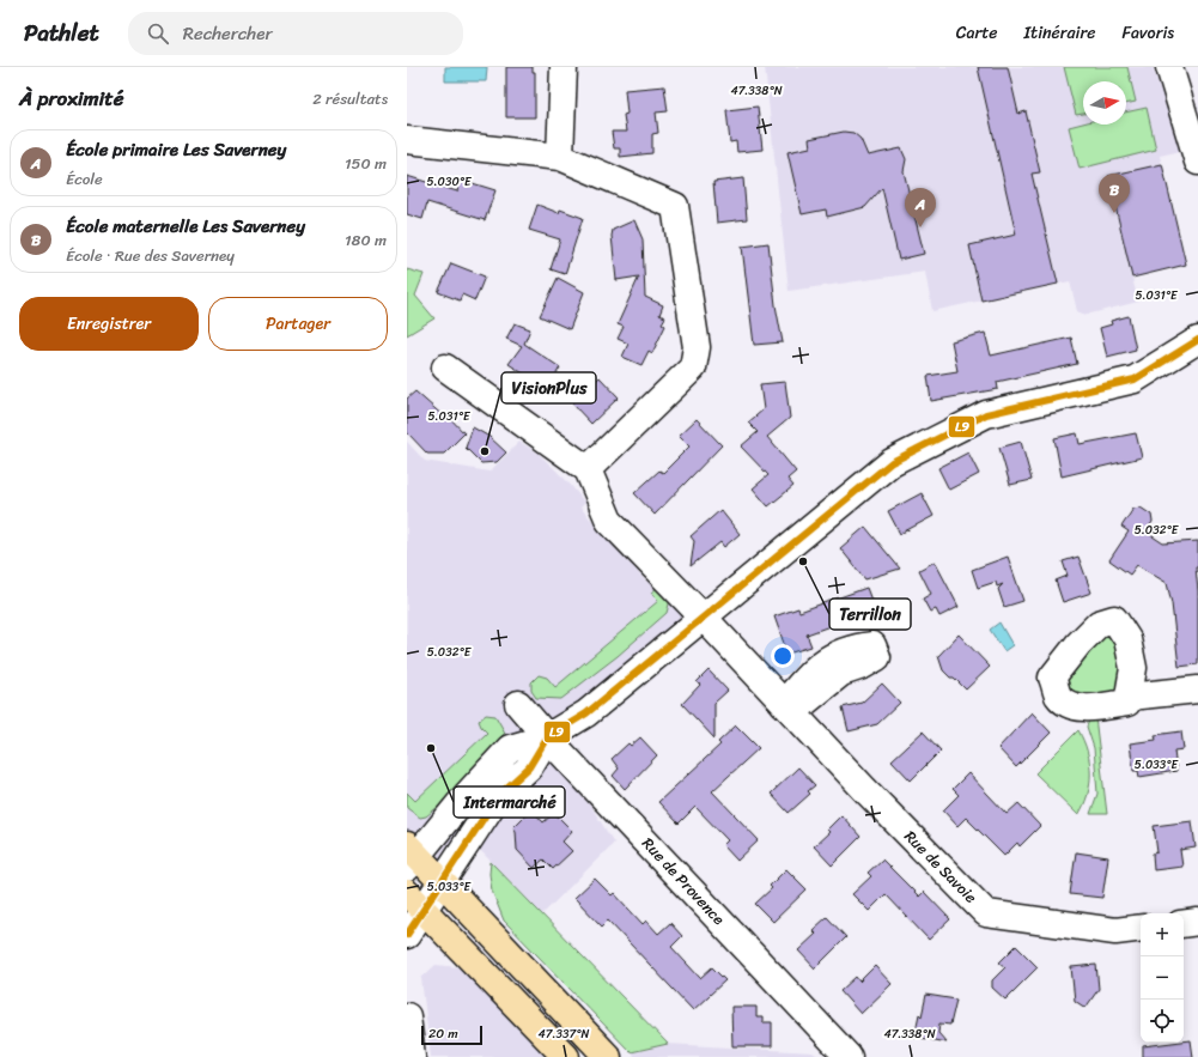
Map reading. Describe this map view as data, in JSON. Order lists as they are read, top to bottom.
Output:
{
  "streets": {
    "street": ["Rue de Savoie", "Rue de Provence"]
  },
  "places": ["VisionPlus", "Terrillon", "Intermarché"],
  "lines": ["transit line L9"],
  "scale_bar": "20 m",
  "north": "right",
  "page": {
    "header": "Pathlet",
    "search": "Rechercher",
    "nav": ["Carte", "Itinéraire", "Favoris"],
    "heading": ["À proximité", "2 résultats"],
    "list": [
      {
        "mark": "A",
        "name": "École primaire Les Saverney",
        "note": "École",
        "value": "150 m"
      },
      {
        "mark": "B",
        "name": "École maternelle Les Saverney",
        "note": "École · Rue des Saverney",
        "value": "180 m"
      }
    ],
    "pins": ["B", "A"],
    "buttons": ["Enregistrer", "Partager"],
    "map_buttons": ["+", "−"],
    "scale": "20 m"
  },
  "coordinates": [
    "47.338°N",
    "5.030°E",
    "5.031°E",
    "5.032°E",
    "5.033°E",
    "47.337°N"
  ]
}
